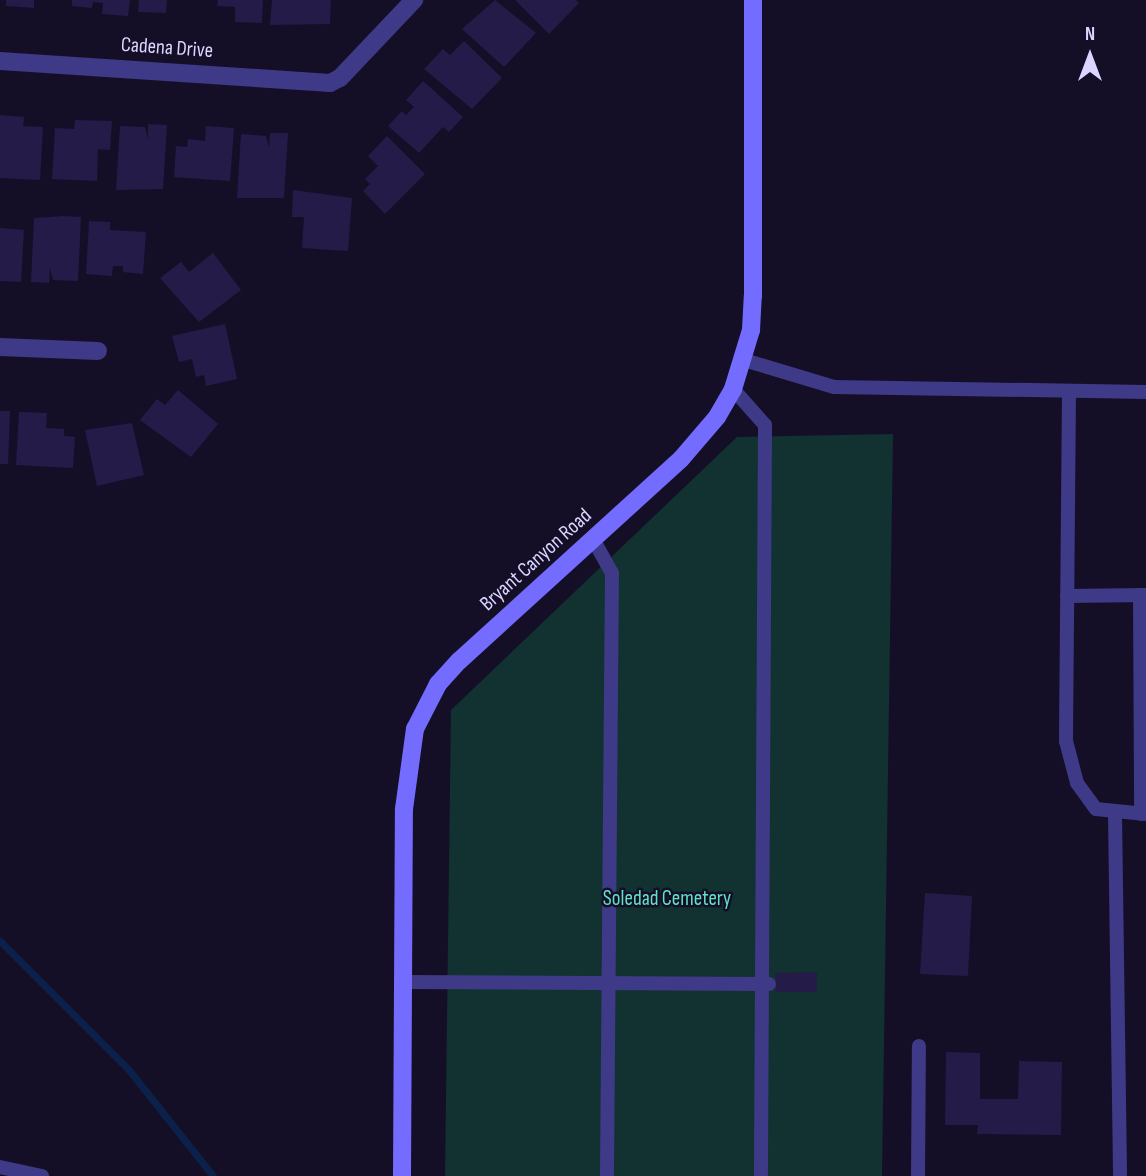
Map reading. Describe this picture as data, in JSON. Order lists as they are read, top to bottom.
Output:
{
  "streets": {
    "street": ["Cadena Drive", "Bryant Canyon Road"]
  },
  "parks": ["Soledad Cemetery"],
  "north": "top"
}
